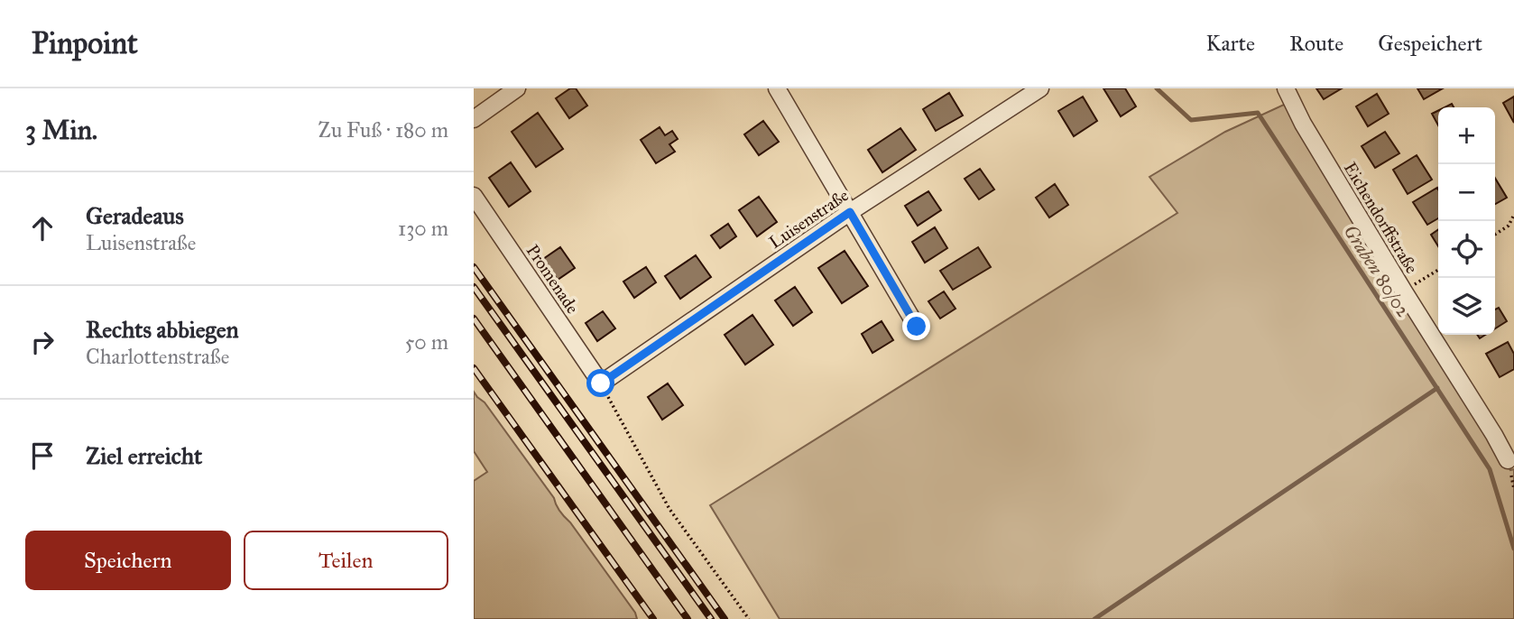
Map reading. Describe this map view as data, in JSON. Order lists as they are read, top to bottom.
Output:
{
  "streets": {
    "street": ["Eichendorffstraße", "Luisenstraße", "Promenade"]
  },
  "crossings": [
    ["Luisenstraße", "Promenade"]
  ],
  "water": ["Graben 80/02"],
  "page": {
    "header": "Pinpoint",
    "nav": ["Karte", "Route", "Gespeichert"],
    "heading": ["3 Min.", "Zu Fuß · 180 m"],
    "map_buttons": ["+", "−"],
    "list": [
      ["Geradeaus", "Luisenstraße", "130 m"],
      ["Rechts abbiegen", "Charlottenstraße", "50 m"],
      "Ziel erreicht"
    ],
    "buttons": ["Speichern", "Teilen"]
  }
}
